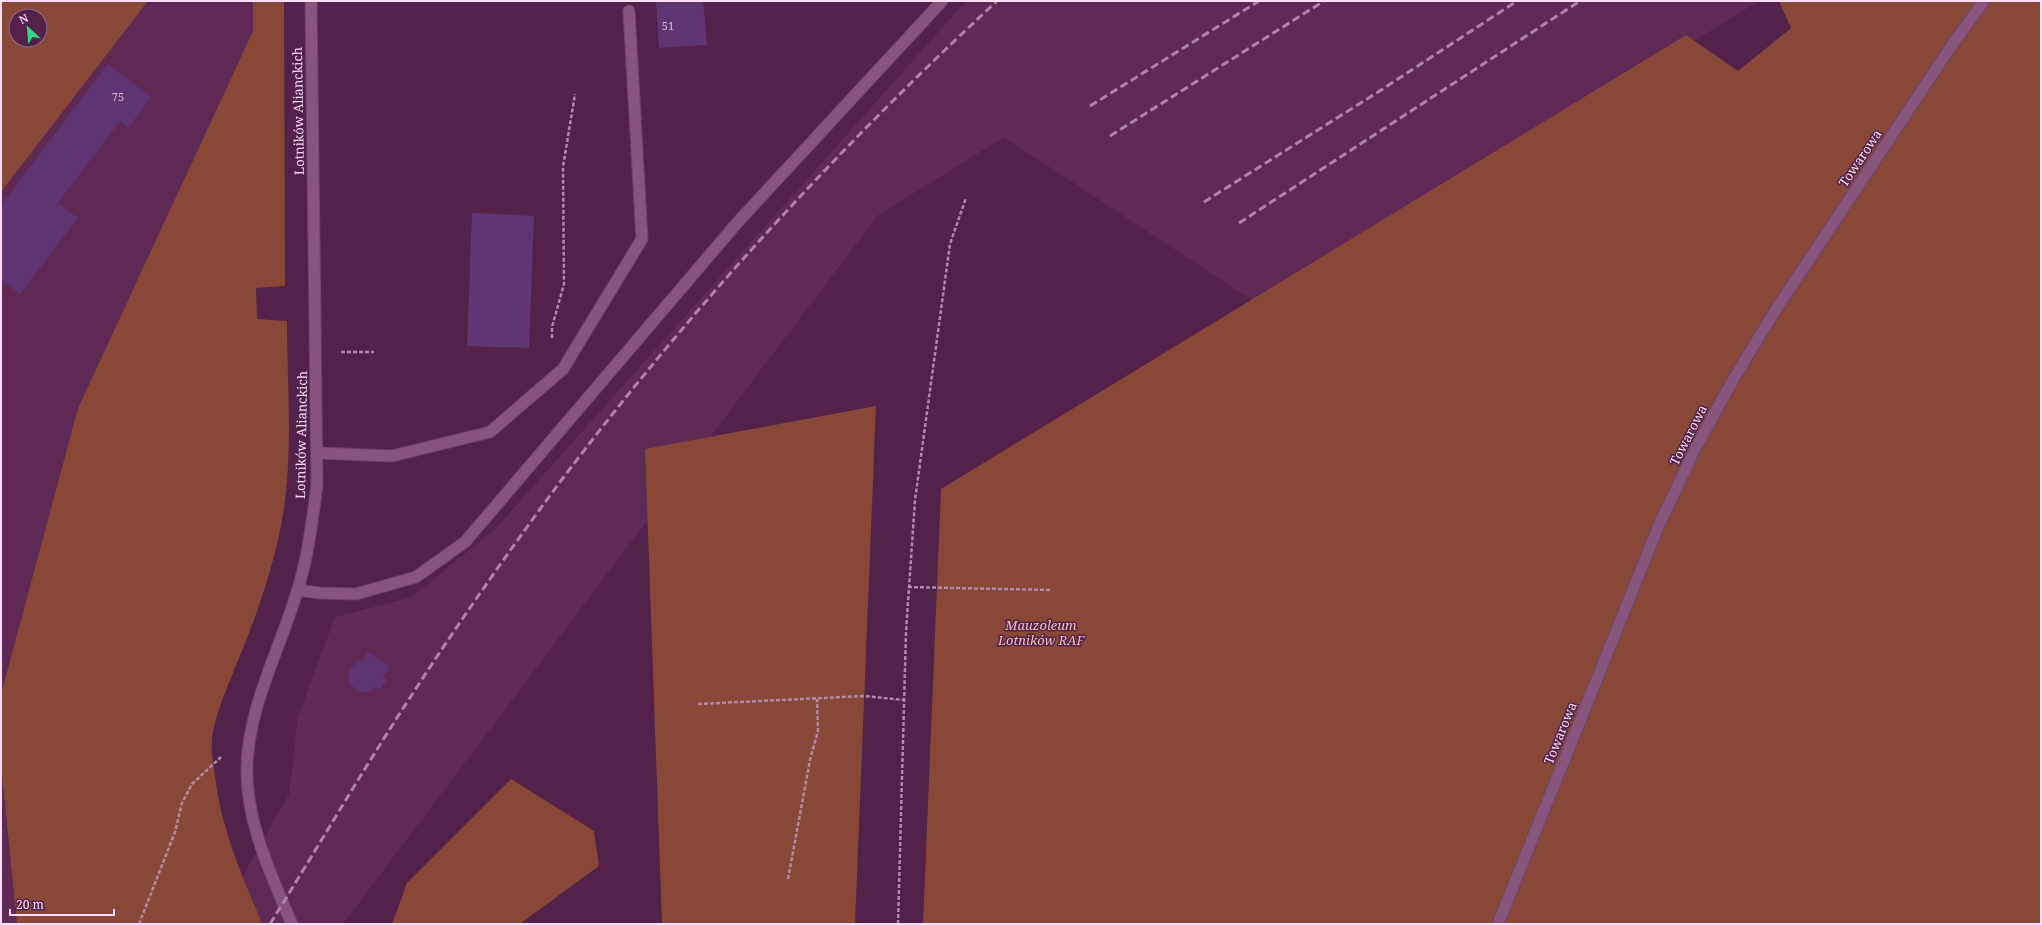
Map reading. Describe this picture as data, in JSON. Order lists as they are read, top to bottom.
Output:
{
  "streets": {
    "street": ["Lotników Alianckich", "Towarowa"]
  },
  "parks": ["Mauzoleum Lotników RAF"],
  "house_numbers": ["51", "75"],
  "scale_bar": "20 m",
  "north": "top left"
}
